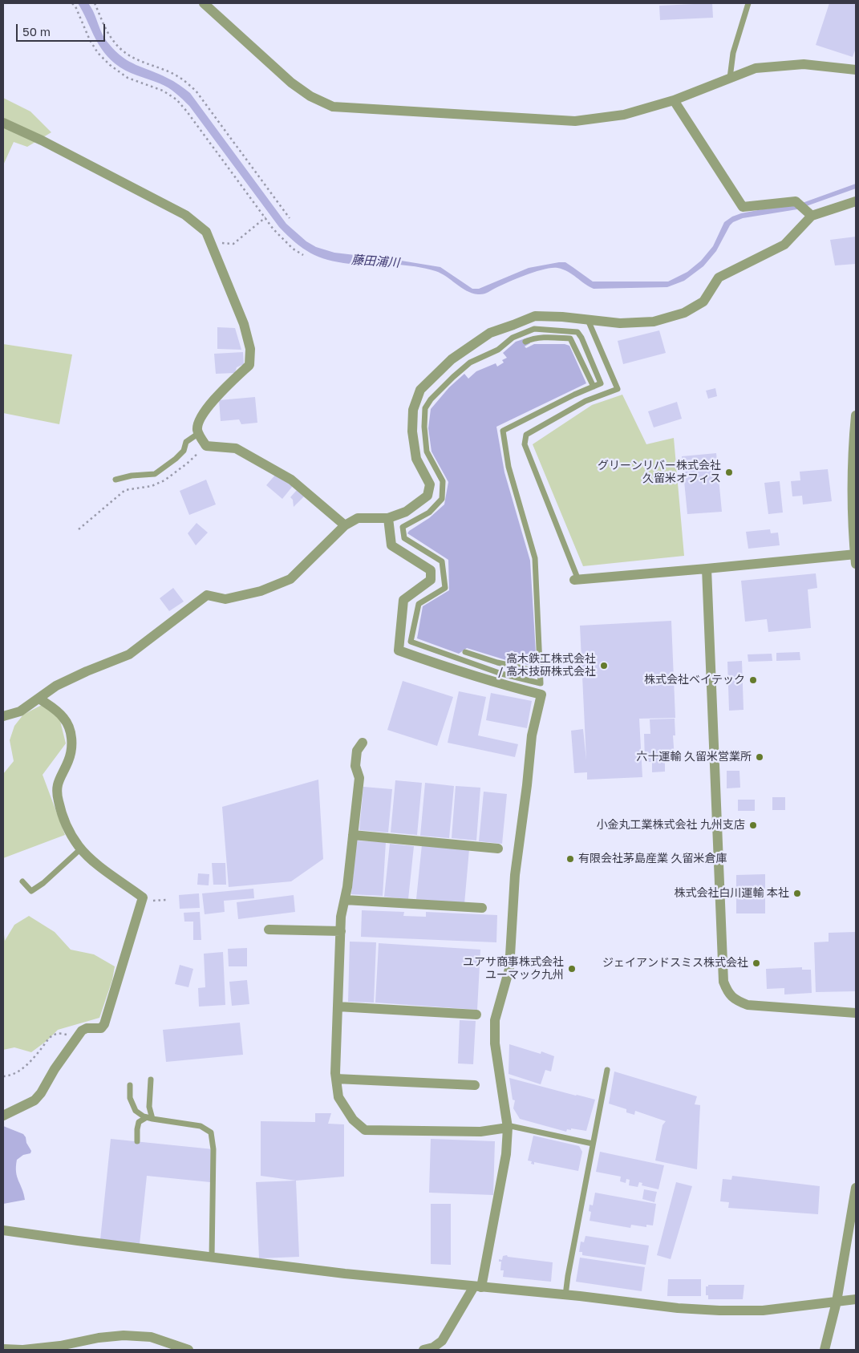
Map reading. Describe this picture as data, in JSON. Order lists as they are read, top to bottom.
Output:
{
  "water": ["藤田浦川"],
  "places": [
    "グリーンリバー株式会社 久留米オフィス",
    "高木鉄工株式会社 / 高木技研株式会社",
    "株式会社ベイテック",
    "六十運輸 久留米営業所",
    "小金丸工業株式会社 九州支店",
    "有限会社茅島産業 久留米倉庫",
    "株式会社白川運輸 本社",
    "ジェイアンドスミス株式会社",
    "ユアサ商事株式会社 ユーマック九州"
  ],
  "scale_bar": "50 m"
}
